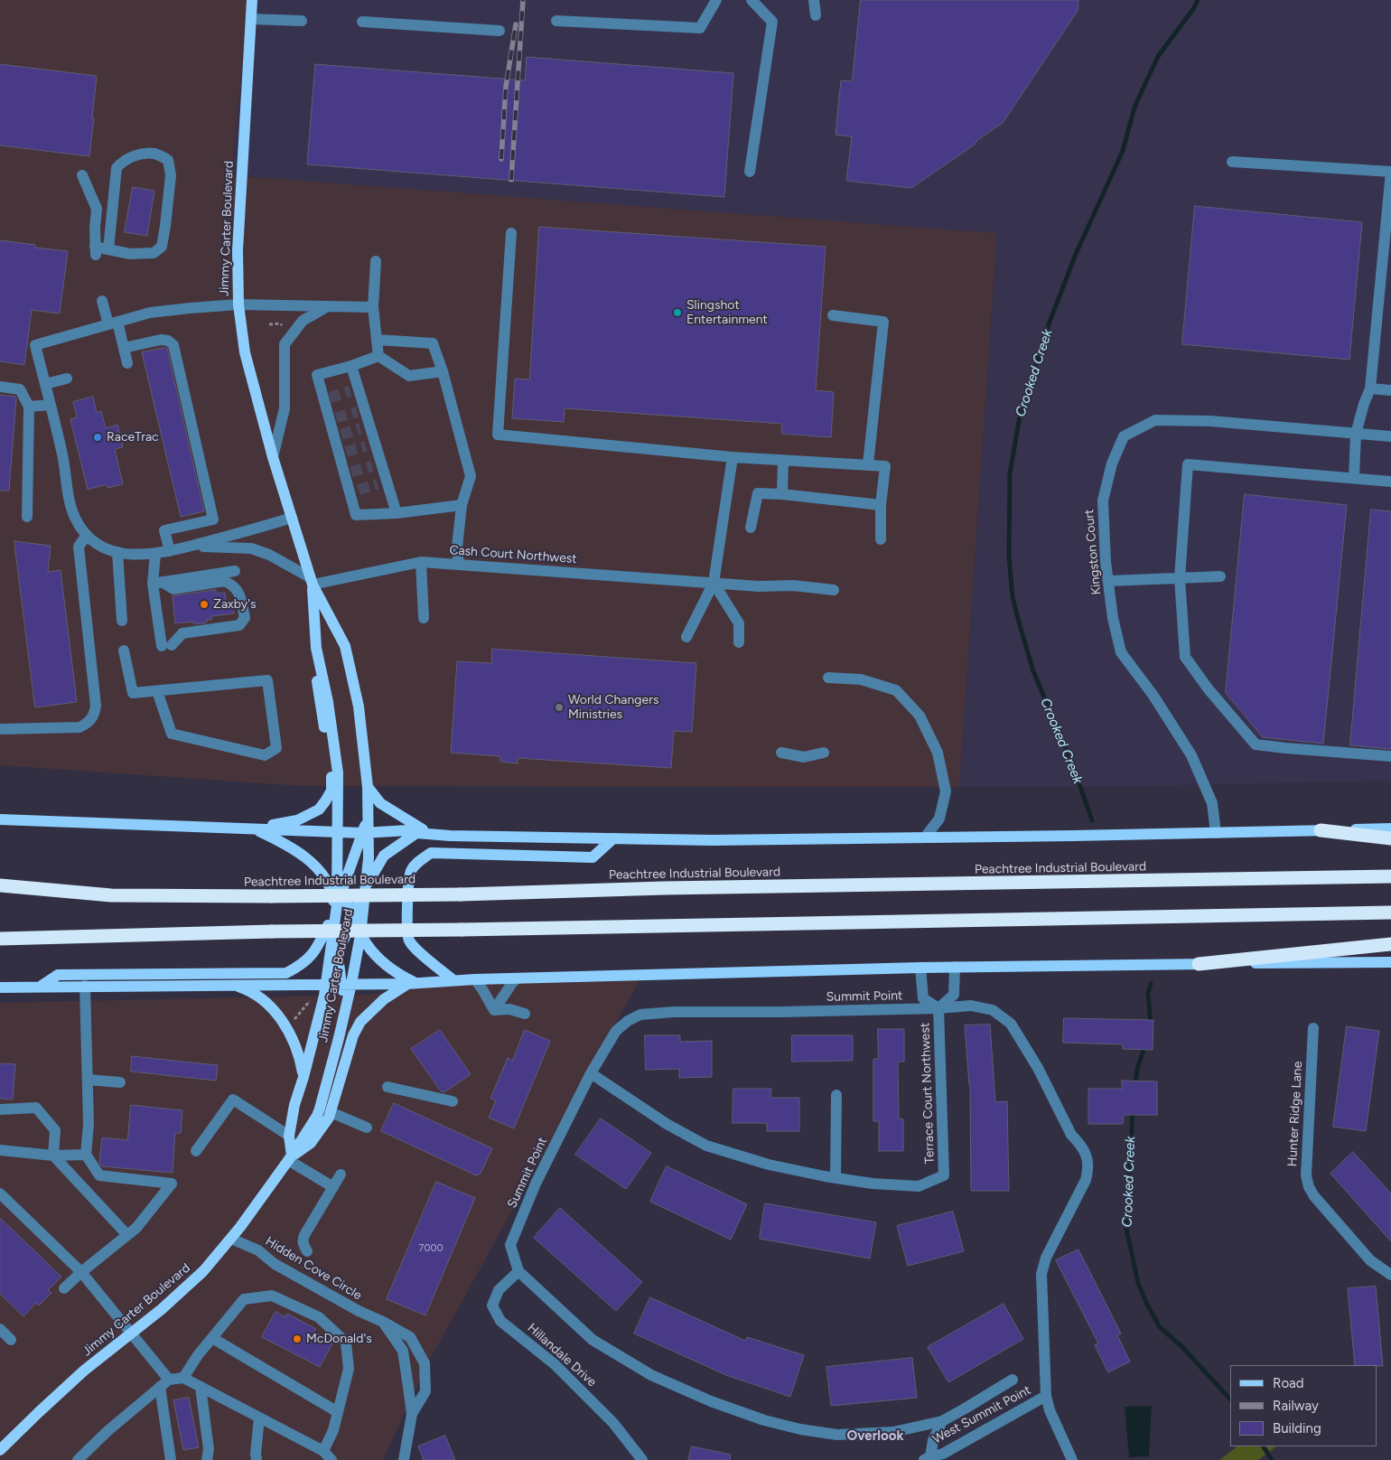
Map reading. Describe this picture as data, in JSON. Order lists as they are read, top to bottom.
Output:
{
  "streets": {
    "highway": ["Peachtree Industrial Boulevard"],
    "main road": ["Jimmy Carter Boulevard"],
    "street": [
      "Kingston Court",
      "Cash Court Northwest",
      "Summit Point",
      "Terrace Court Northwest",
      "Hunter Ridge Lane",
      "Hidden Cove Circle",
      "Hillandale Drive",
      "West Summit Point"
    ]
  },
  "crossings": [
    ["Jimmy Carter Boulevard", "Cash Court Northwest"],
    ["Jimmy Carter Boulevard", "Hidden Cove Circle"],
    ["Summit Point", "Terrace Court Northwest"],
    ["Summit Point", "Hillandale Drive"],
    ["Summit Point", "West Summit Point"]
  ],
  "districts": ["Overlook"],
  "water": ["Crooked Creek"],
  "places": [
    "Slingshot Entertainment",
    "RaceTrac",
    "Zaxby's",
    "World Changers Ministries",
    "McDonald's"
  ],
  "house_numbers": ["7000"],
  "legend": ["Road", "Railway", "Building"]
}
